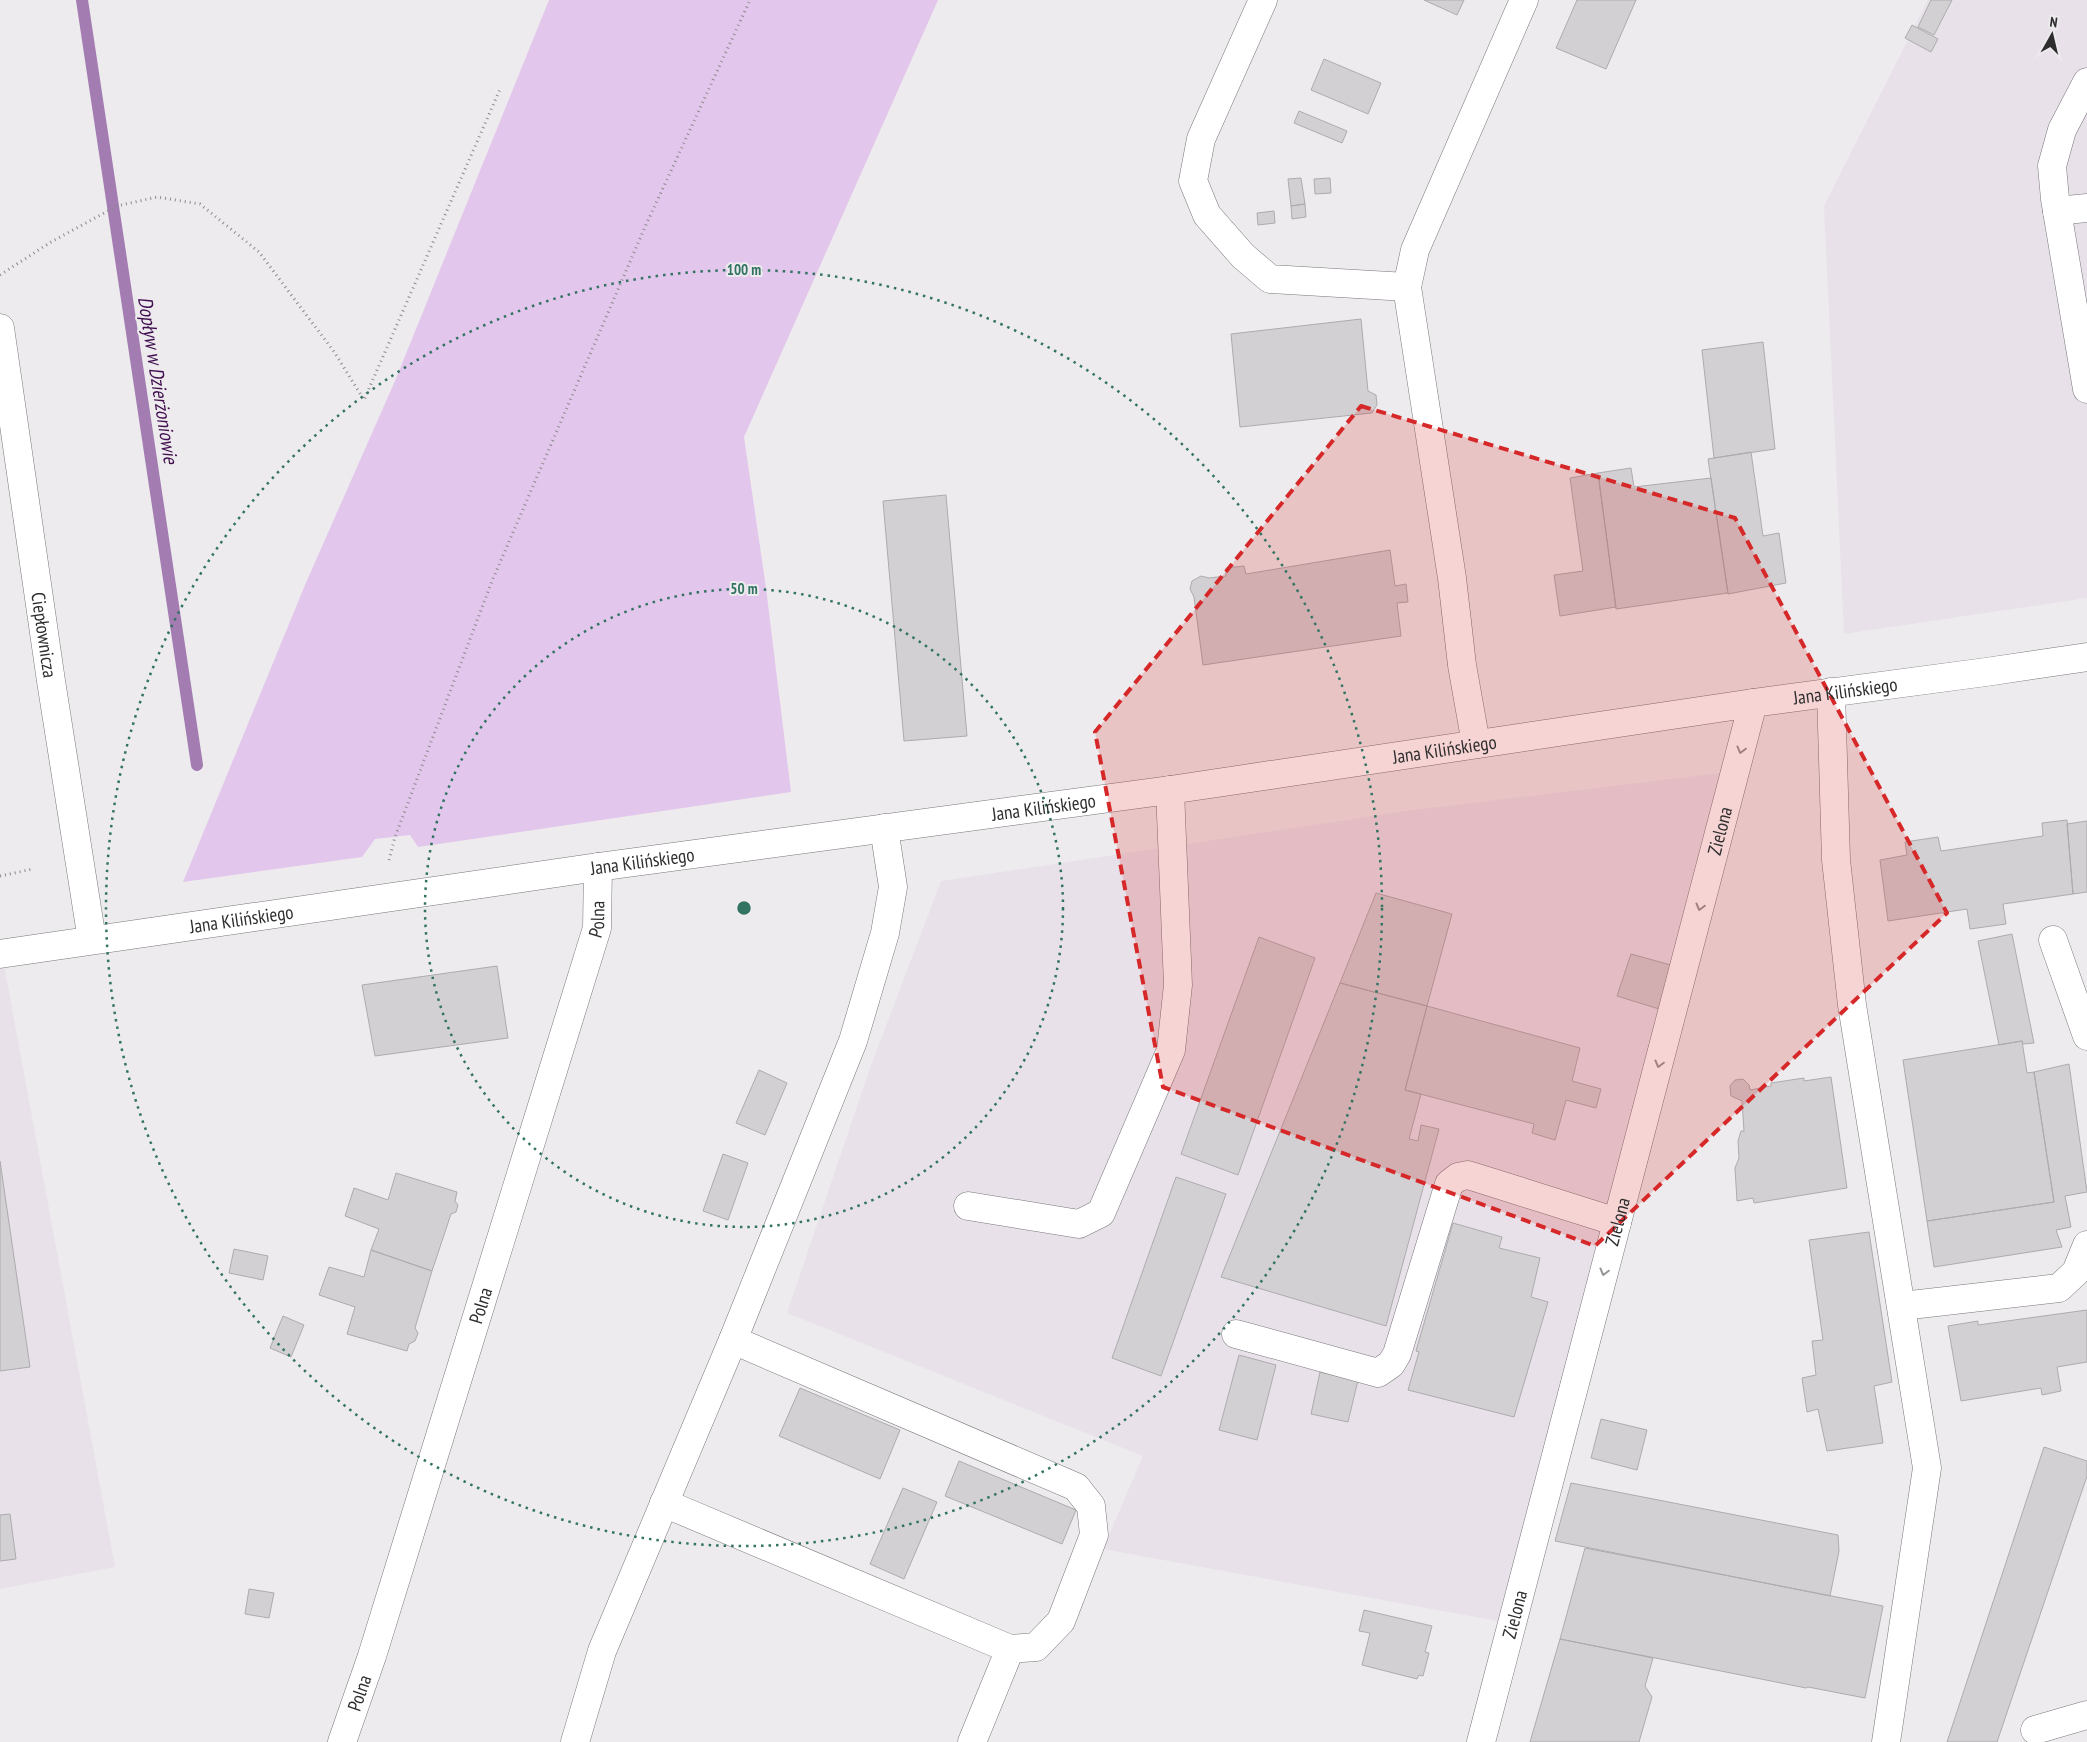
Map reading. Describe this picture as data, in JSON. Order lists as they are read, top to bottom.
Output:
{
  "streets": {
    "street": [
      "Ciepłownicza",
      "Jana Kilińskiego",
      "Zielona",
      "Polna"
    ]
  },
  "crossings": [
    ["Ciepłownicza", "Jana Kilińskiego"],
    ["Jana Kilińskiego", "Zielona"],
    ["Jana Kilińskiego", "Polna"]
  ],
  "water": ["Dopływ w Dzierżoniowie"],
  "north": "top",
  "rings": ["100 m", "50 m"]
}
